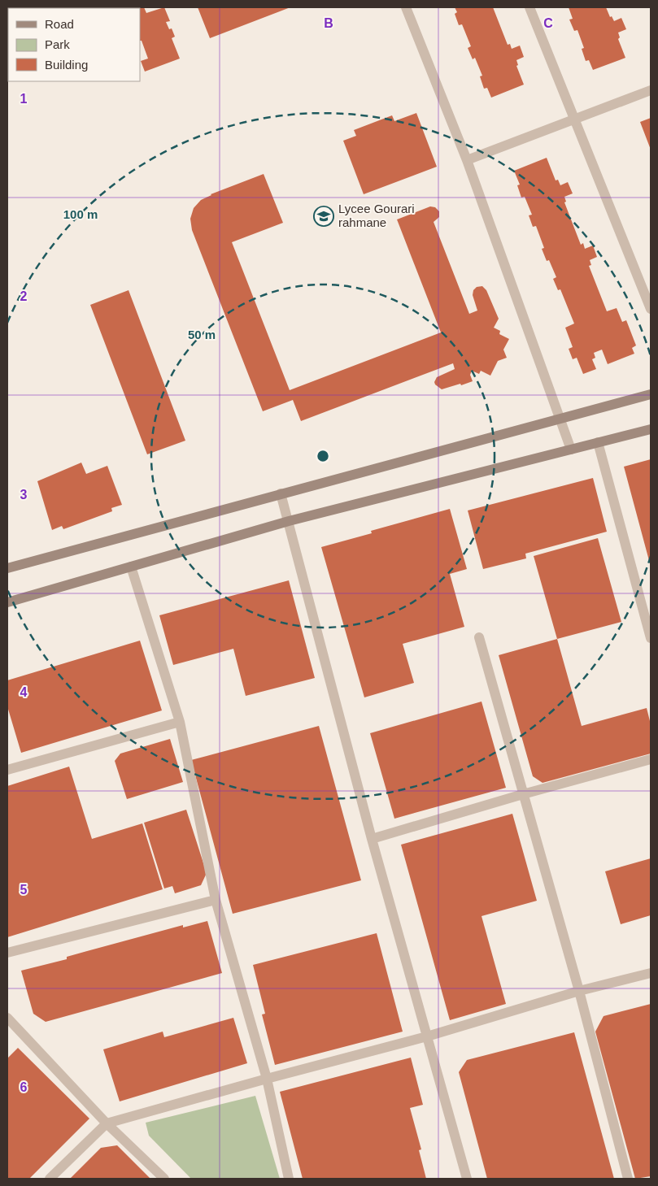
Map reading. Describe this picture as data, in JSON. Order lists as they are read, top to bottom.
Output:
{
  "places": {
    "school or university": ["Lycee Gourari rahmane"]
  },
  "legend": ["Road", "Park", "Building"],
  "grid": {
    "columns": ["B", "C"],
    "rows": [
      "1",
      "2",
      "3",
      "4",
      "5",
      "6"
    ]
  },
  "rings": ["100 m", "50 m"]
}
